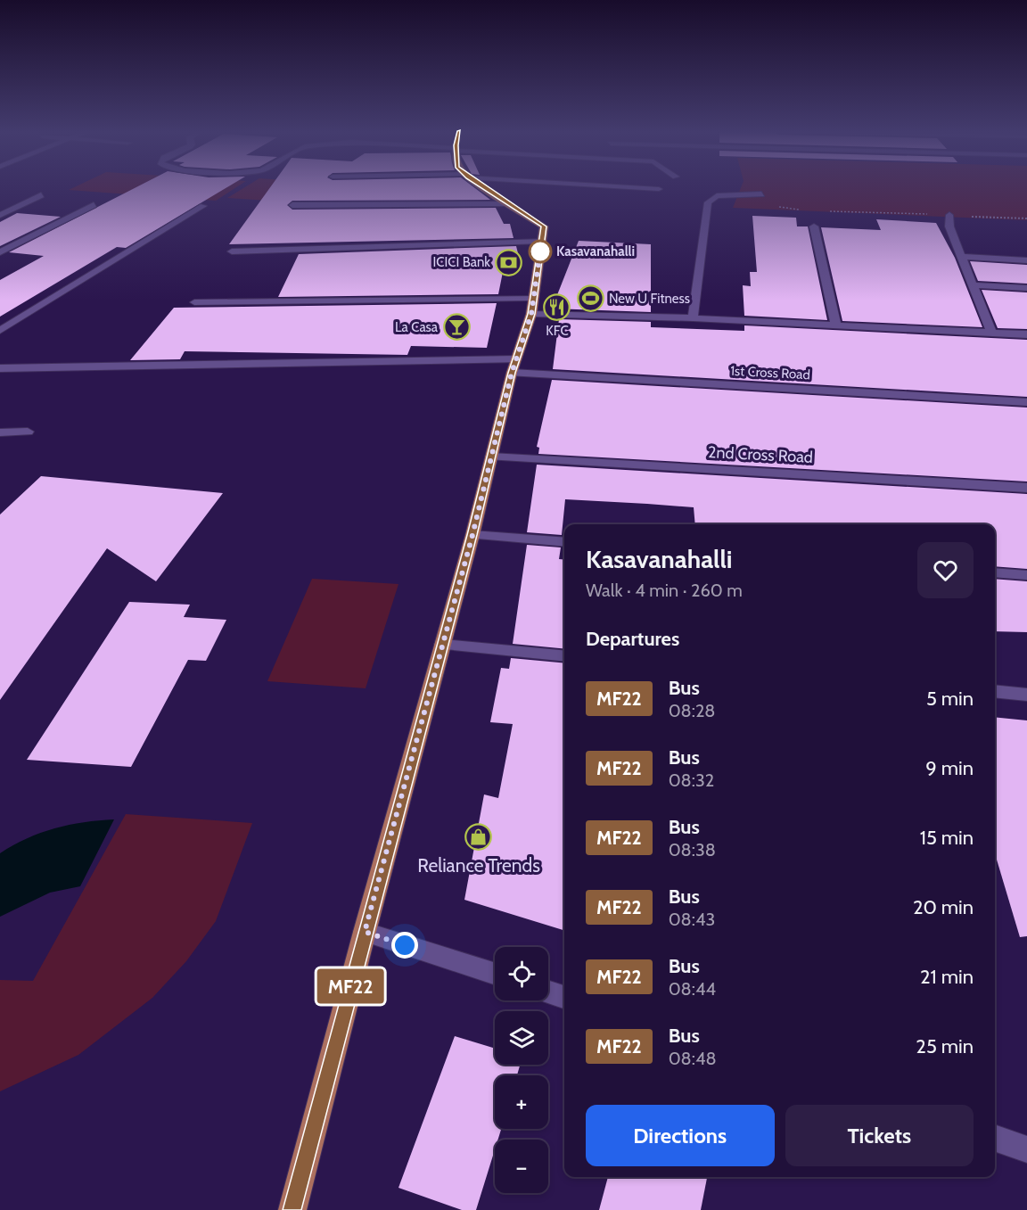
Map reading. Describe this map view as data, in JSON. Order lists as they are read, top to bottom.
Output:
{
  "streets": {
    "street": ["1st Cross Road", "2nd Cross Road"]
  },
  "places": {
    "other": ["Kasavanahalli"],
    "bank": ["ICICI Bank"],
    "sports": ["New U Fitness"],
    "restaurant": ["KFC"],
    "bar": ["La Casa"],
    "shop": ["Reliance Trends"]
  },
  "lines": ["bus line MF22"],
  "page": {
    "on_map": "MF22",
    "heading": [
      ["Kasavanahalli", "Walk · 4 min · 260 m"],
      "Departures"
    ],
    "list": [
      {
        "mark": "MF22",
        "name": "Bus",
        "note": "08:28",
        "value": "5 min"
      },
      {
        "mark": "MF22",
        "name": "Bus",
        "note": "08:32",
        "value": "9 min"
      },
      {
        "mark": "MF22",
        "name": "Bus",
        "note": "08:38",
        "value": "15 min"
      },
      {
        "mark": "MF22",
        "name": "Bus",
        "note": "08:43",
        "value": "20 min"
      },
      {
        "mark": "MF22",
        "name": "Bus",
        "note": "08:44",
        "value": "21 min"
      },
      {
        "mark": "MF22",
        "name": "Bus",
        "note": "08:48",
        "value": "25 min"
      }
    ],
    "map_buttons": ["+", "−"],
    "buttons": ["Directions", "Tickets"]
  }
}
